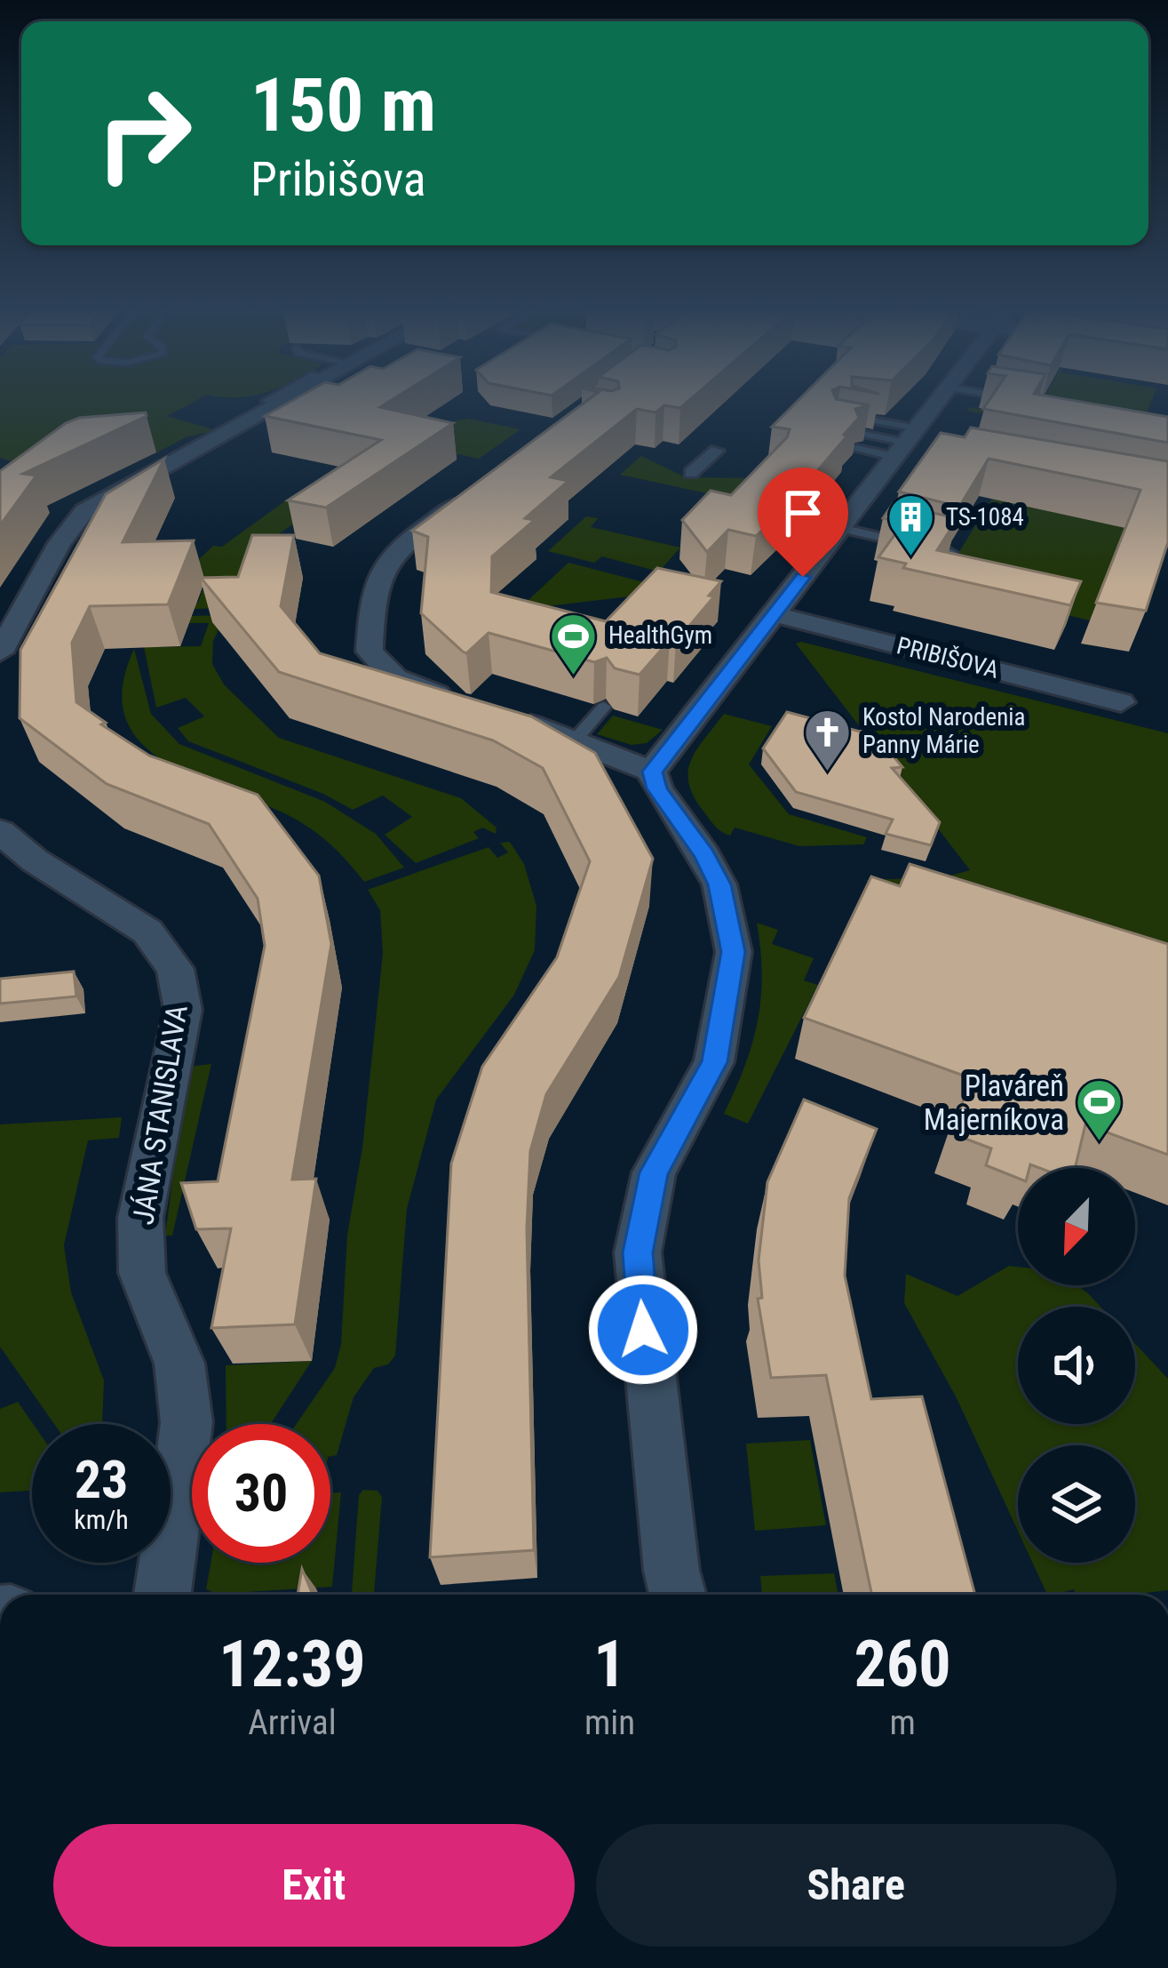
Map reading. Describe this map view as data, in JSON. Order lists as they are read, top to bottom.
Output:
{
  "streets": {
    "street": ["PRIBIŠOVA", "JÁNA STANISLAVA"]
  },
  "places": {
    "building": ["TS-1084"],
    "sports": ["HealthGym", "Plaváreň Majerníkova"],
    "church": ["Kostol Narodenia Panny Márie"]
  },
  "north": "bottom left",
  "page": {
    "turn": ["150 m", "Pribišova"],
    "speed": "23 km/h",
    "limit": "30",
    "eta": [
      "12:39",
      "Arrival",
      "1",
      "min",
      "260",
      "m"
    ],
    "buttons": ["Exit", "Share"]
  }
}
